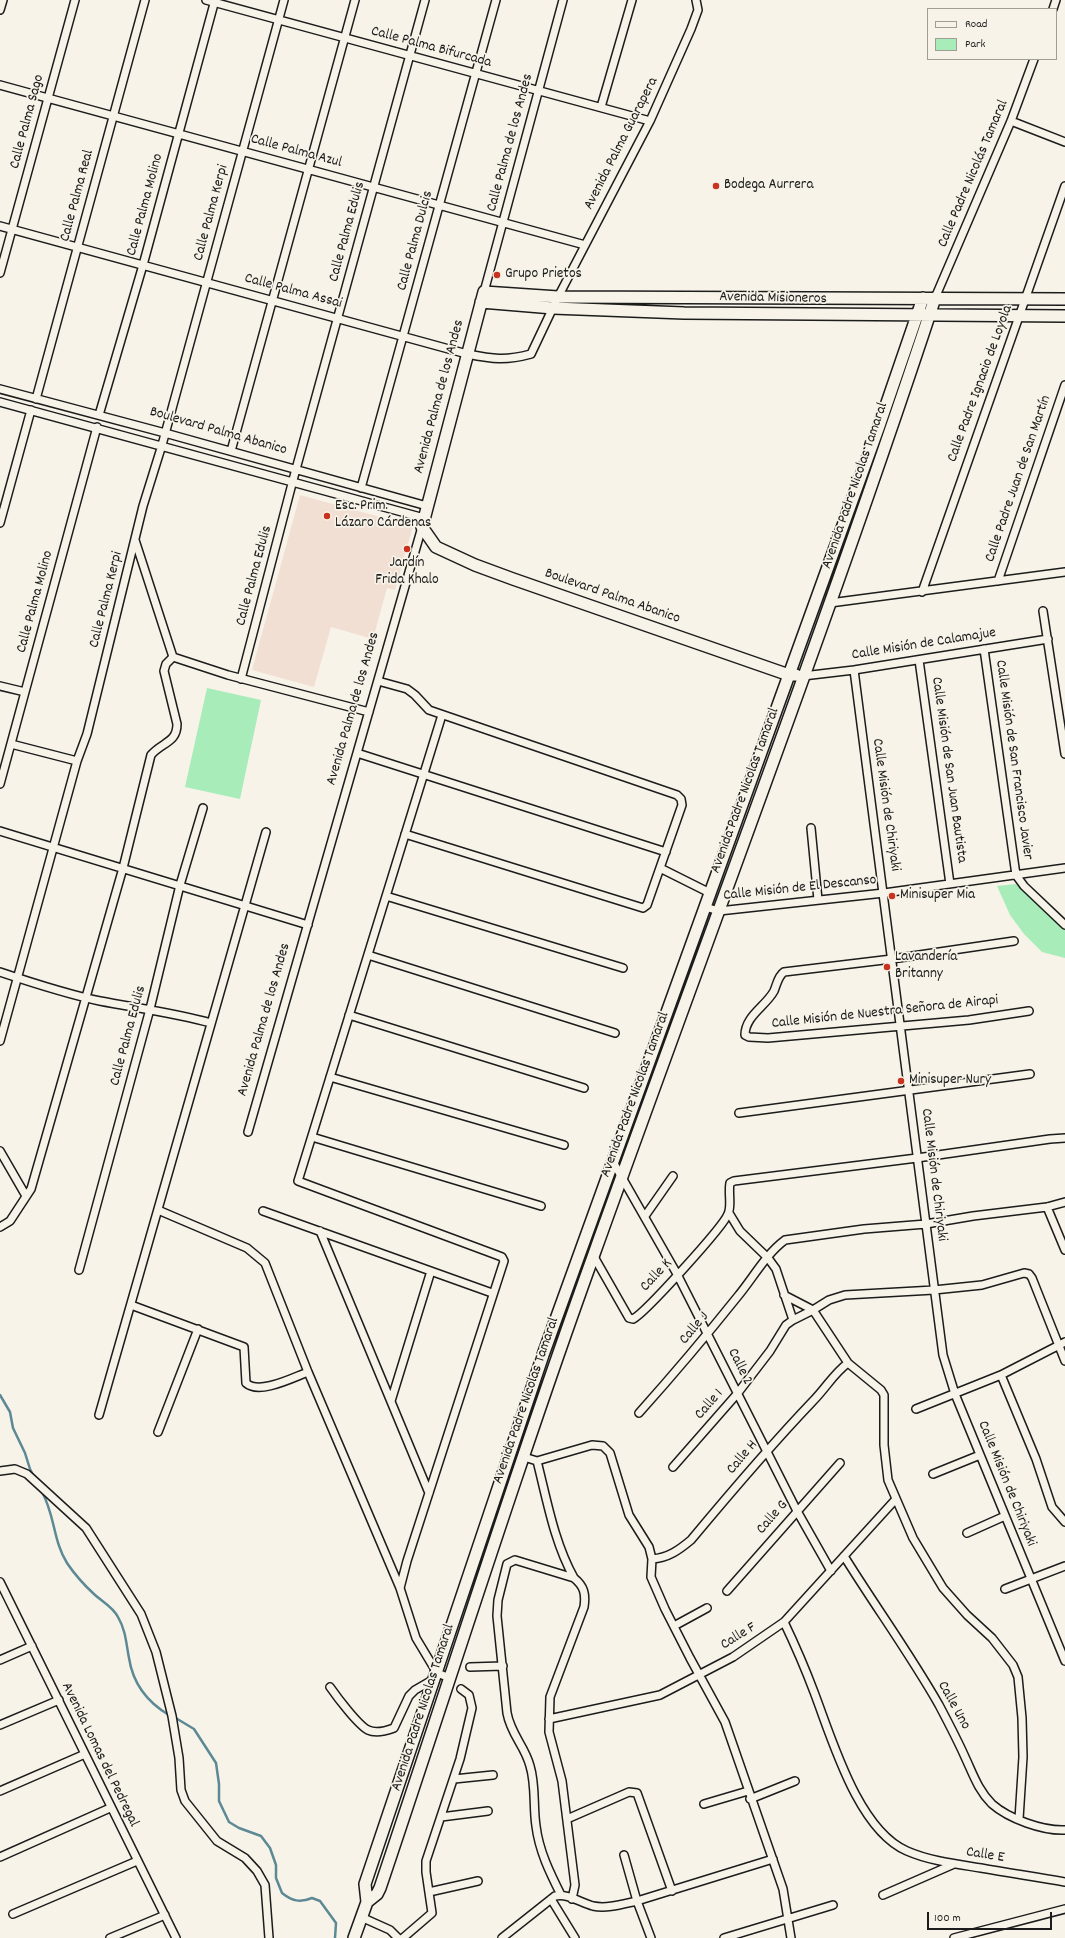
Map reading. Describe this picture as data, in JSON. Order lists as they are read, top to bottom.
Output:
{
  "streets": {
    "street": [
      "Calle Palma Bifurcada",
      "Calle Palma Sago",
      "Calle Palma de los Andes",
      "Avenida Palma Guarapera",
      "Calle Palma Azul",
      "Calle Padre Nicolás Tamaral",
      "Calle Palma Real",
      "Calle Palma Molino",
      "Calle Palma Kerpi",
      "Calle Palma Edulis",
      "Calle Palma Dulcis",
      "Calle Palma Assai",
      "Avenida Misioneros",
      "Calle Padre Ignacio de Loyola",
      "Avenida Palma de los Andes",
      "Boulevard Palma Abanico",
      "Calle Padre Juan de San Martín",
      "Avenida Padre Nicolas Tamaral",
      "Calle Misión de Calamajue",
      "Calle Misión de San Francisco Javier",
      "Calle Misión de San Juan Bautista",
      "Calle Misión de Chiriyaki",
      "Calle Misión de El Descanso",
      "Calle Misión de Nuestra Señora de Airapi",
      "Calle K",
      "Calle J",
      "Calle 2",
      "Calle 1",
      "Calle H",
      "Calle G",
      "Calle F",
      "Calle Uno",
      "Avenida Lomas del Pedregal",
      "Calle E"
    ]
  },
  "crossings": [
    ["Calle Palma Bifurcada", "Calle Palma de los Andes"],
    ["Calle Palma Bifurcada", "Avenida Palma Guarapera"],
    ["Calle Palma Bifurcada", "Calle Palma Molino"],
    ["Calle Palma Bifurcada", "Calle Palma Kerpi"],
    ["Calle Palma Bifurcada", "Calle Palma Edulis"],
    ["Calle Palma Bifurcada", "Calle Palma Dulcis"],
    ["Calle Palma Sago", "Calle Palma Azul"],
    ["Calle Palma Sago", "Calle Palma Assai"],
    ["Calle Palma de los Andes", "Calle Palma Azul"],
    ["Calle Palma de los Andes", "Avenida Misioneros"],
    ["Calle Palma de los Andes", "Avenida Palma de los Andes"],
    ["Avenida Palma Guarapera", "Calle Palma Azul"],
    ["Avenida Palma Guarapera", "Calle Palma Assai"],
    ["Avenida Palma Guarapera", "Avenida Misioneros"],
    ["Calle Palma Azul", "Calle Palma Real"],
    ["Calle Palma Azul", "Calle Palma Molino"],
    ["Calle Palma Azul", "Calle Palma Kerpi"],
    ["Calle Palma Azul", "Calle Palma Edulis"],
    ["Calle Palma Azul", "Calle Palma Dulcis"],
    ["Calle Padre Nicolás Tamaral", "Avenida Misioneros"],
    ["Calle Padre Nicolás Tamaral", "Avenida Padre Nicolas Tamaral"],
    ["Calle Palma Real", "Calle Palma Assai"],
    ["Calle Palma Real", "Boulevard Palma Abanico"],
    ["Calle Palma Molino", "Calle Palma Assai"],
    ["Calle Palma Molino", "Boulevard Palma Abanico"],
    ["Calle Palma Kerpi", "Calle Palma Assai"],
    ["Calle Palma Kerpi", "Boulevard Palma Abanico"],
    ["Calle Palma Edulis", "Calle Palma Assai"],
    ["Calle Palma Edulis", "Boulevard Palma Abanico"],
    ["Calle Palma Dulcis", "Calle Palma Assai"],
    ["Calle Palma Dulcis", "Boulevard Palma Abanico"],
    ["Calle Palma Assai", "Avenida Misioneros"],
    ["Calle Palma Assai", "Avenida Palma de los Andes"],
    ["Avenida Misioneros", "Calle Padre Ignacio de Loyola"],
    ["Avenida Misioneros", "Avenida Palma de los Andes"],
    ["Avenida Misioneros", "Avenida Padre Nicolas Tamaral"],
    ["Avenida Palma de los Andes", "Boulevard Palma Abanico"],
    ["Boulevard Palma Abanico", "Avenida Padre Nicolas Tamaral"],
    ["Boulevard Palma Abanico", "Calle Misión de Calamajue"],
    ["Avenida Padre Nicolas Tamaral", "Calle Misión de Calamajue"],
    ["Avenida Padre Nicolas Tamaral", "Calle Misión de El Descanso"],
    ["Avenida Padre Nicolas Tamaral", "Calle K"],
    ["Avenida Padre Nicolas Tamaral", "Calle 2"],
    ["Calle Misión de Calamajue", "Calle Misión de San Francisco Javier"],
    ["Calle Misión de Calamajue", "Calle Misión de San Juan Bautista"],
    ["Calle Misión de Calamajue", "Calle Misión de Chiriyaki"],
    ["Calle Misión de San Francisco Javier", "Calle Misión de El Descanso"],
    ["Calle Misión de San Juan Bautista", "Calle Misión de El Descanso"],
    ["Calle Misión de Chiriyaki", "Calle Misión de El Descanso"],
    ["Calle Misión de Chiriyaki", "Calle Misión de Nuestra Señora de Airapi"],
    ["Calle Misión de Chiriyaki", "Calle J"],
    ["Calle Misión de Chiriyaki", "Calle 1"],
    ["Calle K", "Calle 2"],
    ["Calle J", "Calle 2"],
    ["Calle 2", "Calle 1"],
    ["Calle 2", "Calle H"],
    ["Calle 2", "Calle G"],
    ["Calle 2", "Calle F"],
    ["Calle F", "Calle Uno"]
  ],
  "places": [
    "Bodega Aurrera",
    "Grupo Prietos",
    "Esc. Prim. Lázaro Cárdenas",
    "Jardín Frida Khalo",
    "Minisuper Mia",
    "Lavandería Britanny",
    "Minisuper Nury"
  ],
  "legend": ["Road", "Park"],
  "scale_bar": "100 m"
}
